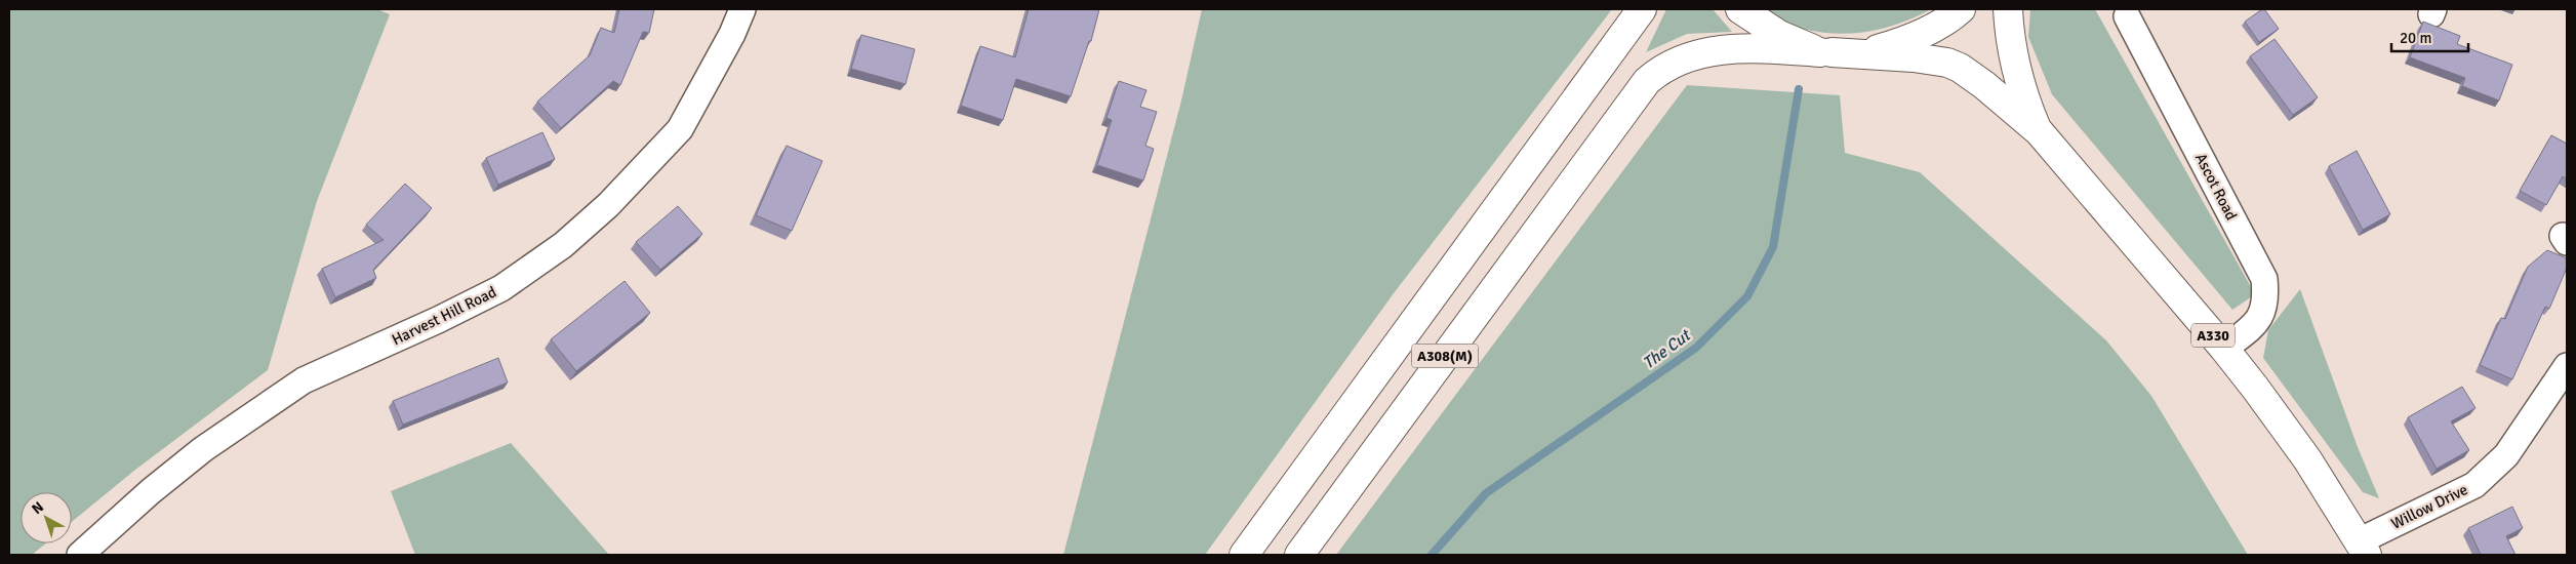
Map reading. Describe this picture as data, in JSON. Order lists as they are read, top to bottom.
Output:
{
  "streets": {
    "main road": ["A330", "A308(M)"],
    "street": ["Ascot Road", "Harvest Hill Road", "Willow Drive"]
  },
  "crossings": [
    ["Ascot Road", "A330"],
    ["A330", "A308(M)"],
    ["A330", "Willow Drive"]
  ],
  "water": ["The Cut"],
  "scale_bar": "20 m",
  "north": "top left"
}
